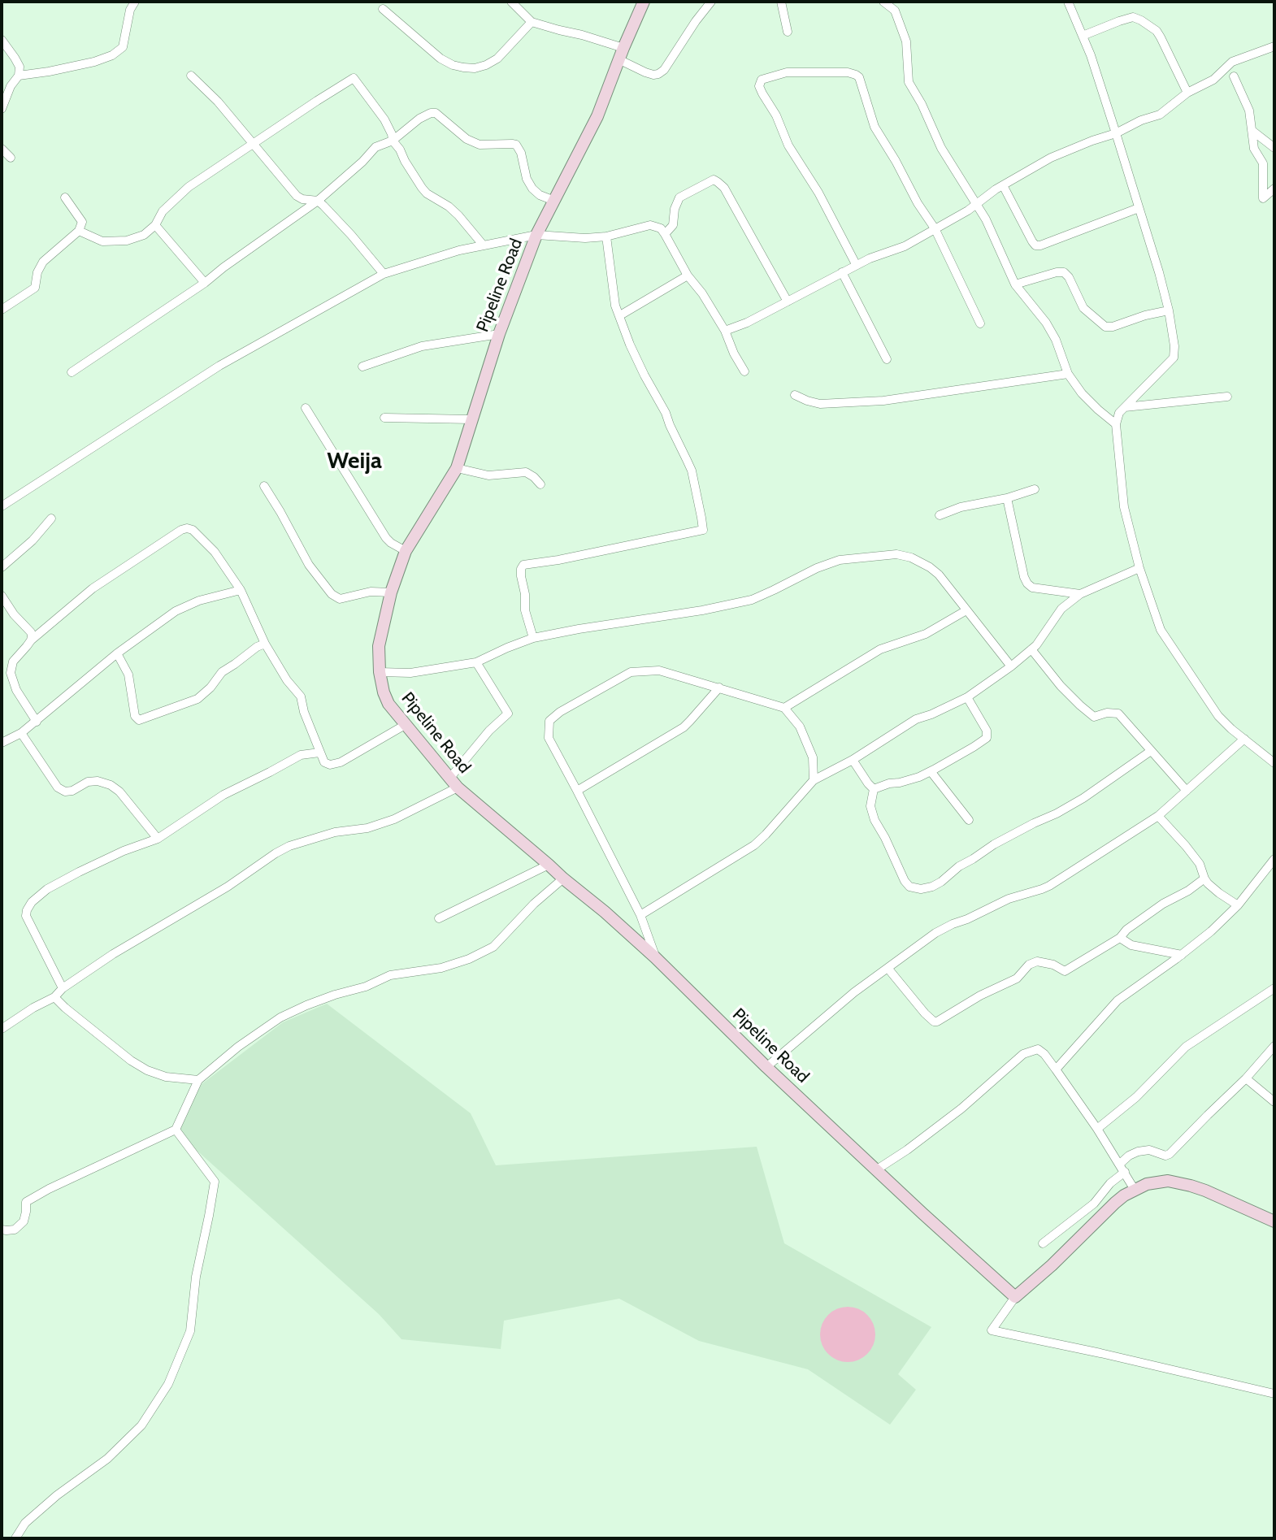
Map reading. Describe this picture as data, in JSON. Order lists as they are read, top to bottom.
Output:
{
  "streets": {
    "street": ["Pipeline Road"]
  },
  "districts": ["Weija"]
}
